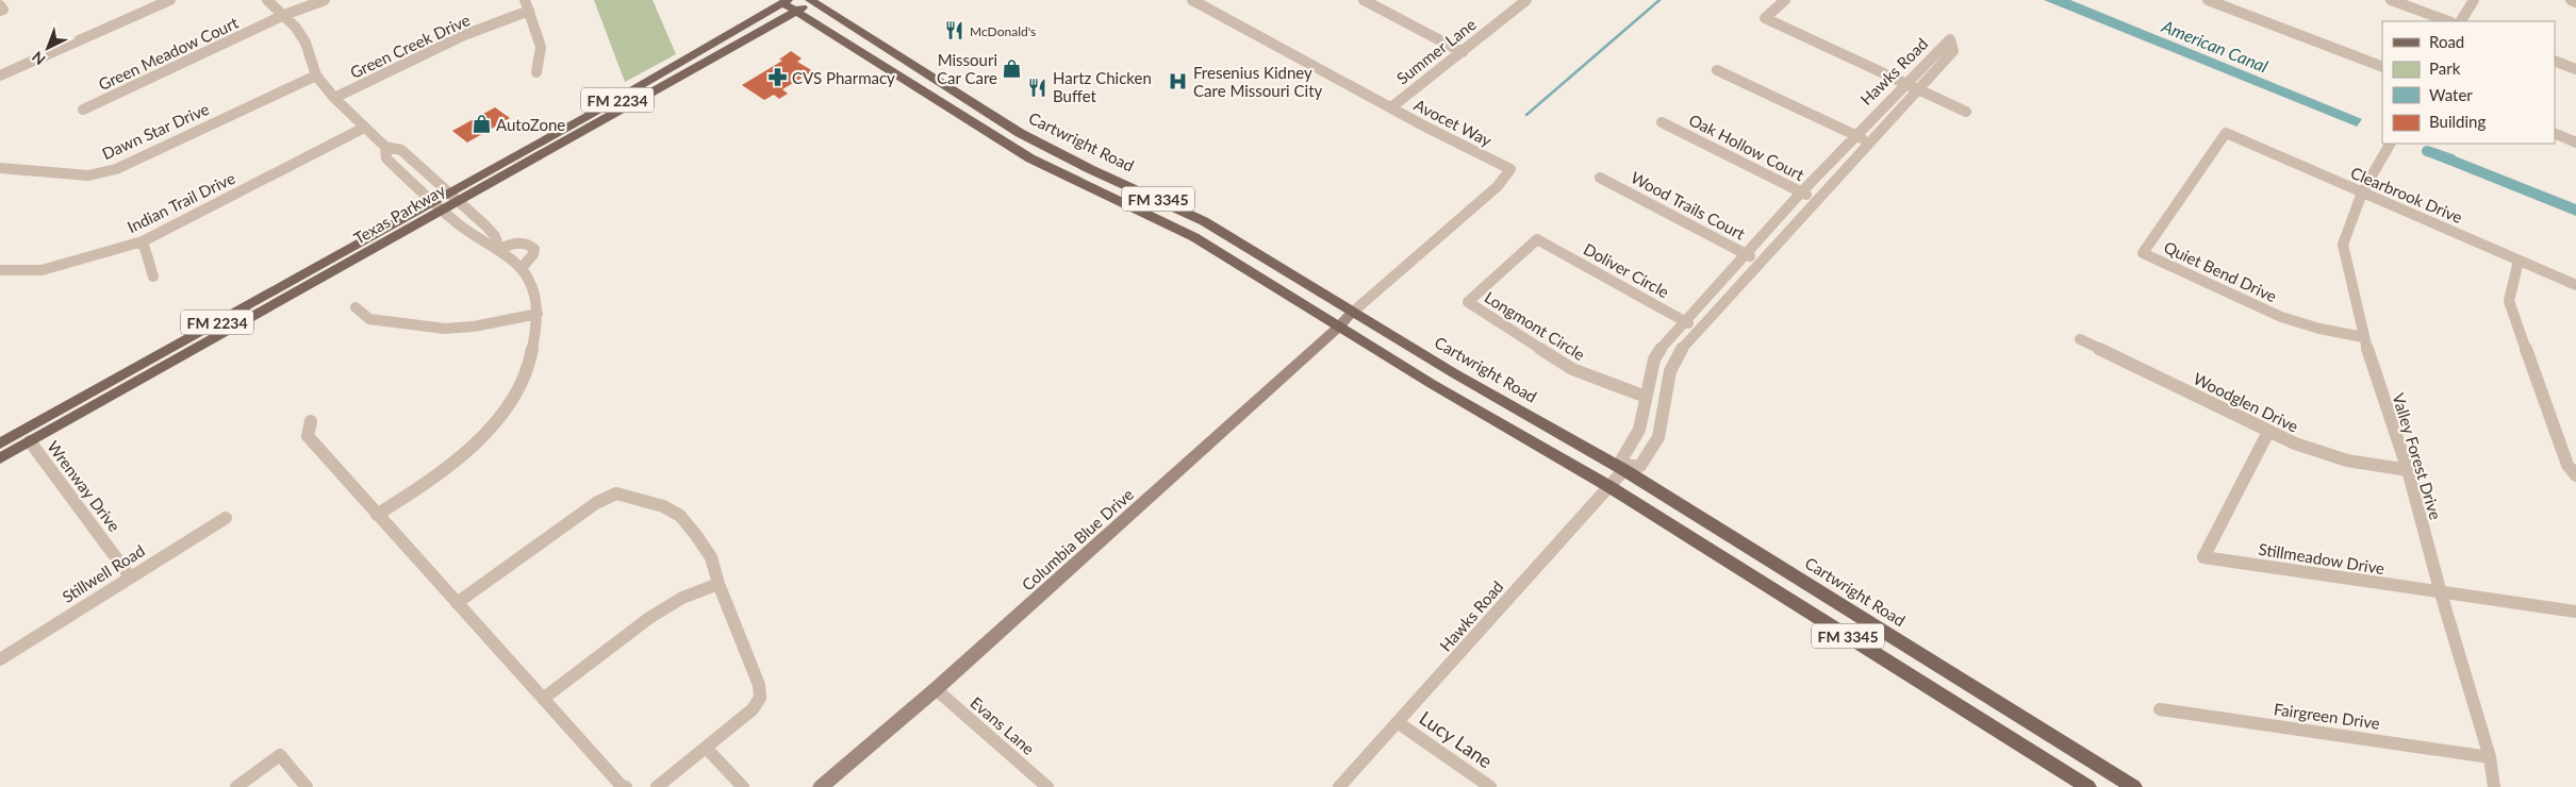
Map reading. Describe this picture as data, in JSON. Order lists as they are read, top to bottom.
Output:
{
  "streets": {
    "main road": [
      "FM 2234",
      "Cartwright Road",
      "FM 3345",
      "Texas Parkway"
    ],
    "street": [
      "Green Creek Drive",
      "Summer Lane",
      "Green Meadow Court",
      "Hawks Road",
      "Avocet Way",
      "Dawn Star Drive",
      "Oak Hollow Court",
      "Clearbrook Drive",
      "Indian Trail Drive",
      "Wood Trails Court",
      "Doliver Circle",
      "Quiet Bend Drive",
      "Longmont Circle",
      "Woodglen Drive",
      "Valley Forest Drive",
      "Wrenway Drive",
      "Columbia Blue Drive",
      "Stillmeadow Drive",
      "Stillwell Road",
      "Fairgreen Drive",
      "Evans Lane",
      "Lucy Lane"
    ]
  },
  "crossings": [
    ["Summer Lane", "Avocet Way"],
    ["Hawks Road", "Cartwright Road"],
    ["Hawks Road", "Oak Hollow Court"],
    ["Hawks Road", "FM 3345"],
    ["Hawks Road", "Wood Trails Court"],
    ["Hawks Road", "Doliver Circle"],
    ["Hawks Road", "Longmont Circle"],
    ["Hawks Road", "Lucy Lane"],
    ["Avocet Way", "Cartwright Road"],
    ["Avocet Way", "Columbia Blue Drive"],
    ["Cartwright Road", "Texas Parkway"],
    ["Cartwright Road", "Columbia Blue Drive"],
    ["Clearbrook Drive", "Quiet Bend Drive"],
    ["Clearbrook Drive", "Valley Forest Drive"],
    ["FM 3345", "Texas Parkway"],
    ["FM 3345", "Columbia Blue Drive"],
    ["Texas Parkway", "Wrenway Drive"],
    ["Doliver Circle", "Longmont Circle"],
    ["Quiet Bend Drive", "Valley Forest Drive"],
    ["Woodglen Drive", "Valley Forest Drive"],
    ["Woodglen Drive", "Stillmeadow Drive"],
    ["Valley Forest Drive", "Stillmeadow Drive"],
    ["Valley Forest Drive", "Fairgreen Drive"],
    ["Wrenway Drive", "Stillwell Road"],
    ["Columbia Blue Drive", "Evans Lane"]
  ],
  "water": ["American Canal"],
  "places": {
    "restaurant": ["McDonald's", "Hartz Chicken Buffet"],
    "shop": ["Missouri Car Care", "AutoZone"],
    "pharmacy": ["CVS Pharmacy"],
    "hospital": ["Fresenius Kidney Care Missouri City"]
  },
  "legend": [
    "Road",
    "Park",
    "Water",
    "Building"
  ],
  "north": "bottom left"
}
